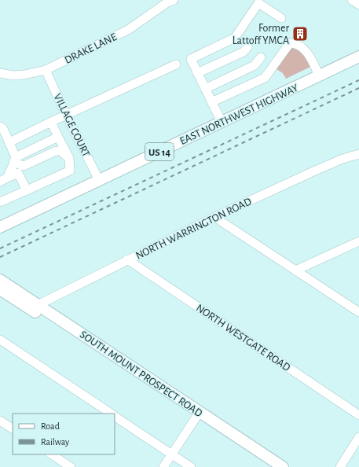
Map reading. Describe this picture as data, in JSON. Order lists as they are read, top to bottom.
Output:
{
  "streets": {
    "main road": ["EAST NORTHWEST HIGHWAY", "US 14", "SOUTH MOUNT PROSPECT ROAD"],
    "street": [
      "DRAKE LANE",
      "VILLAGE COURT",
      "NORTH WARRINGTON ROAD",
      "NORTH WESTGATE ROAD"
    ]
  },
  "crossings": [
    ["DRAKE LANE", "VILLAGE COURT"],
    ["EAST NORTHWEST HIGHWAY", "VILLAGE COURT"],
    ["NORTH WARRINGTON ROAD", "NORTH WESTGATE ROAD"],
    ["NORTH WARRINGTON ROAD", "SOUTH MOUNT PROSPECT ROAD"]
  ],
  "places": {
    "building": ["Former Lattoff YMCA"]
  },
  "legend": ["Road", "Railway"]
}
